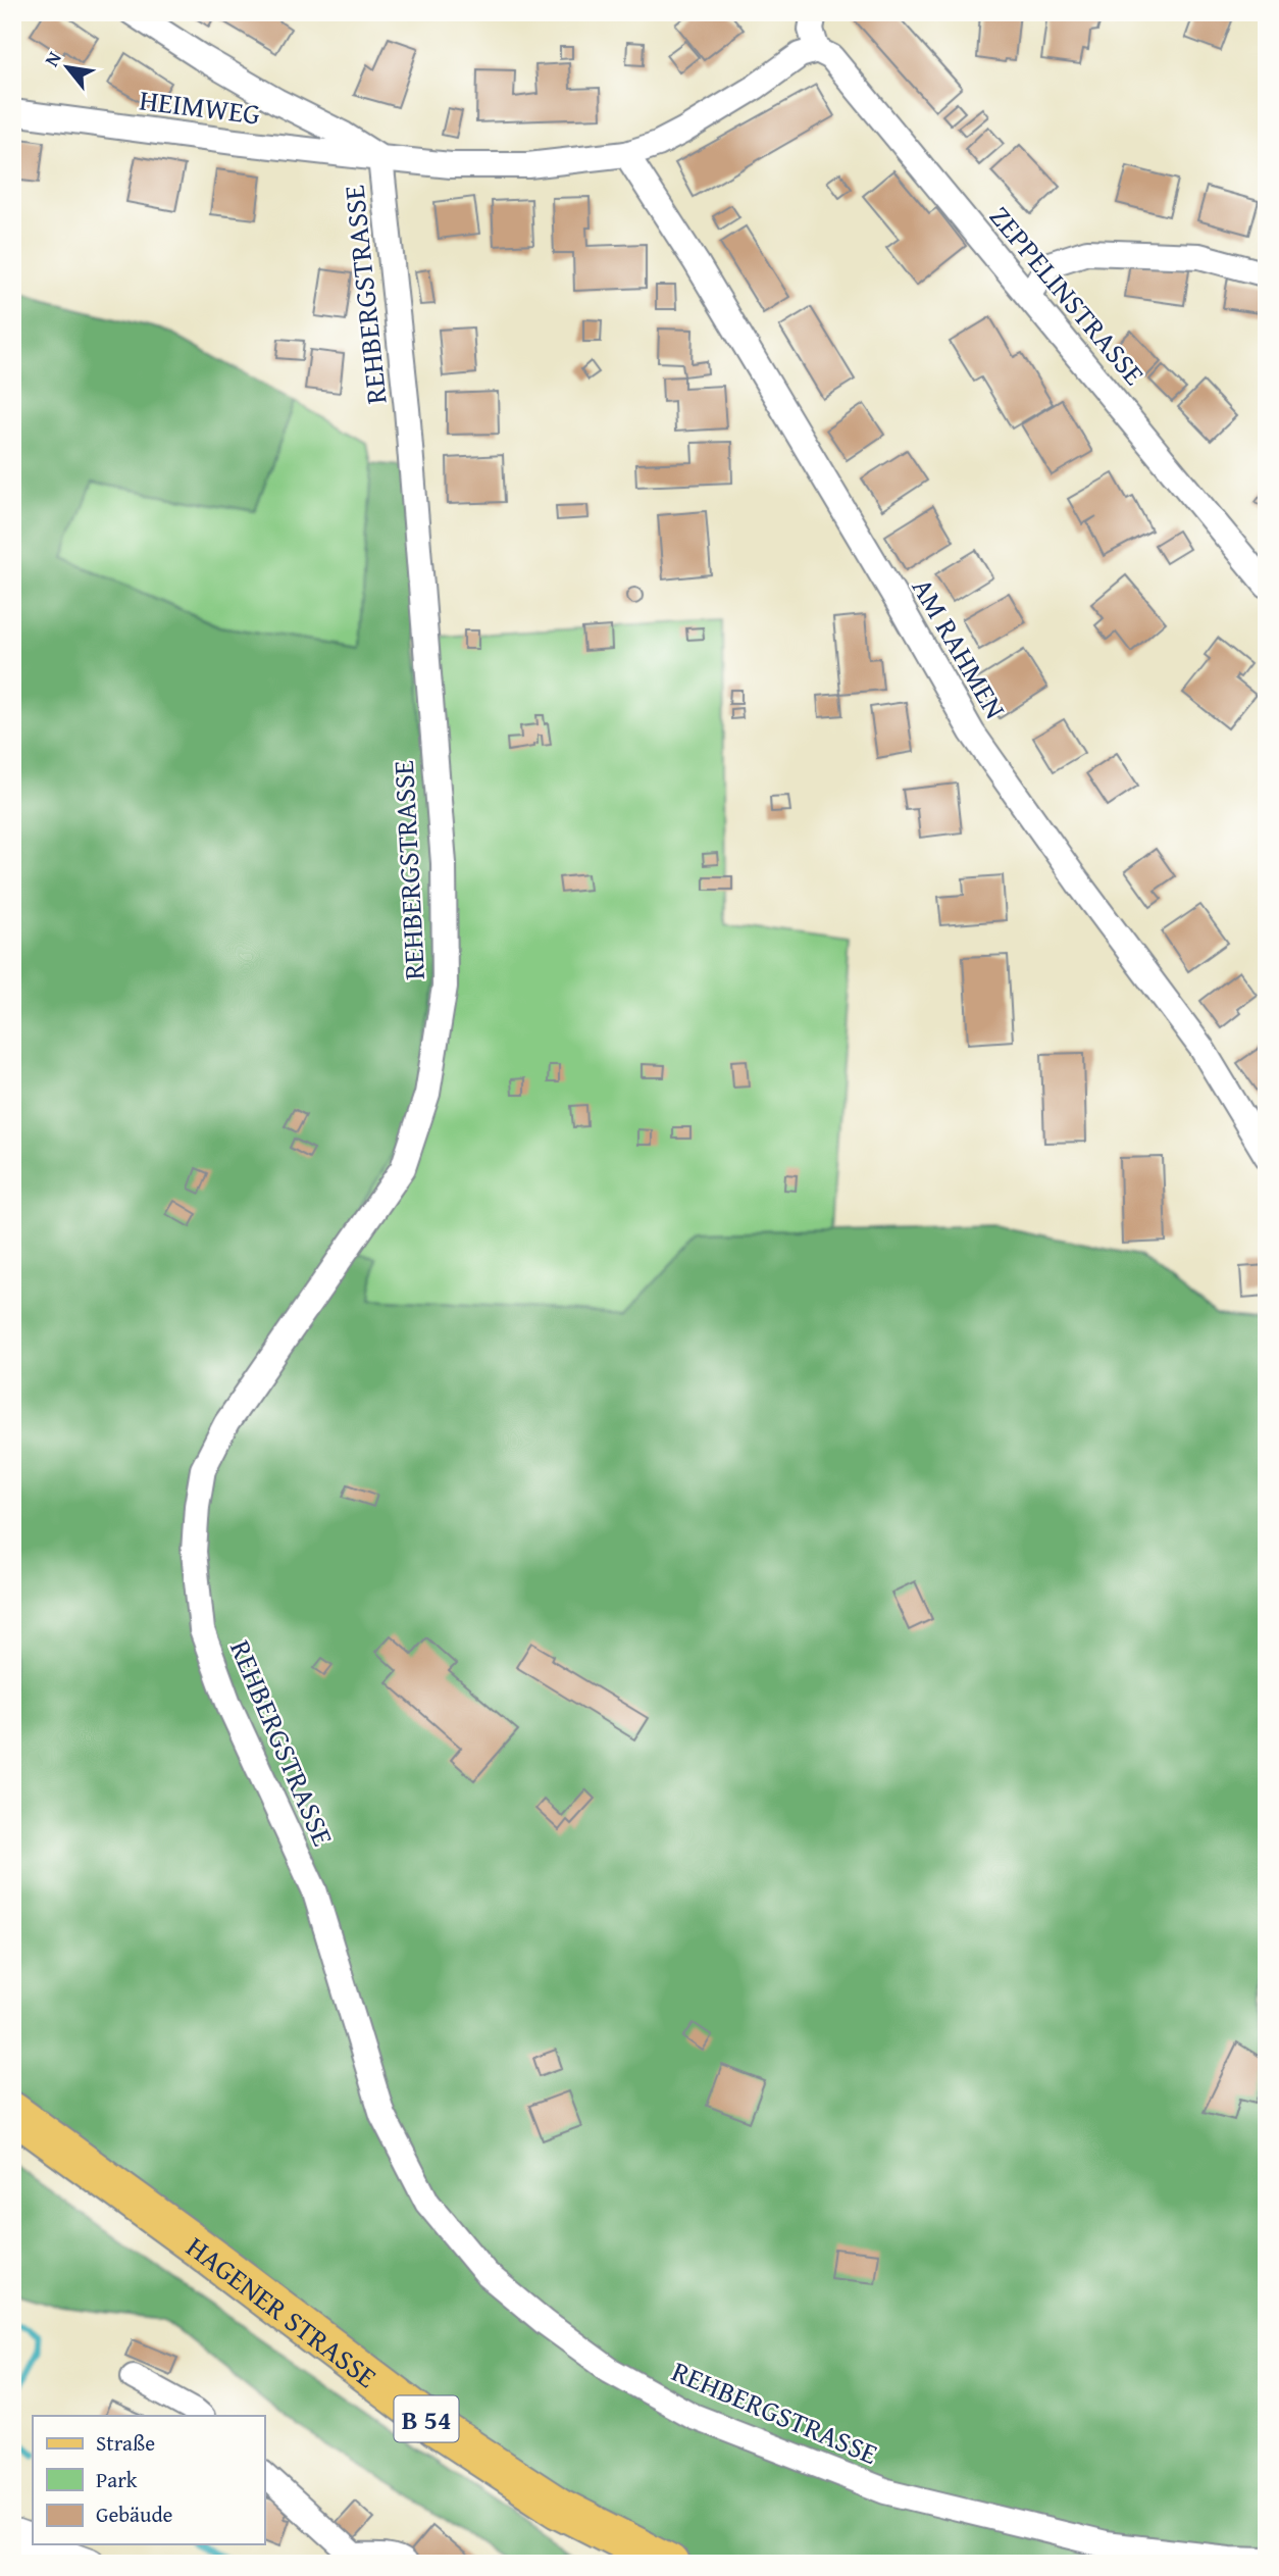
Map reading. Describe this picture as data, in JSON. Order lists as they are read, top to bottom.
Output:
{
  "streets": {
    "main road": ["HAGENER STRASSE", "B 54"],
    "street": [
      "HEIMWEG",
      "REHBERGSTRASSE",
      "ZEPPELINSTRASSE",
      "AM RAHMEN"
    ]
  },
  "crossings": [
    ["HEIMWEG", "REHBERGSTRASSE"],
    ["HEIMWEG", "ZEPPELINSTRASSE"],
    ["HEIMWEG", "AM RAHMEN"]
  ],
  "legend": ["Straße", "Park", "Gebäude"],
  "north": "top left"
}
